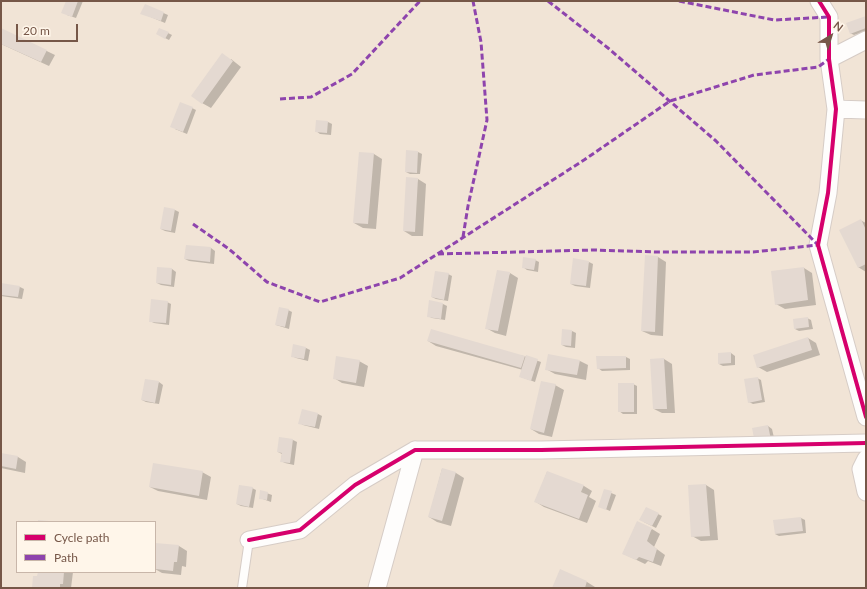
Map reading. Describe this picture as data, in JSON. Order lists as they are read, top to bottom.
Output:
{
  "legend": ["Cycle path", "Path"],
  "scale_bar": "20 m",
  "north": "top right"
}
